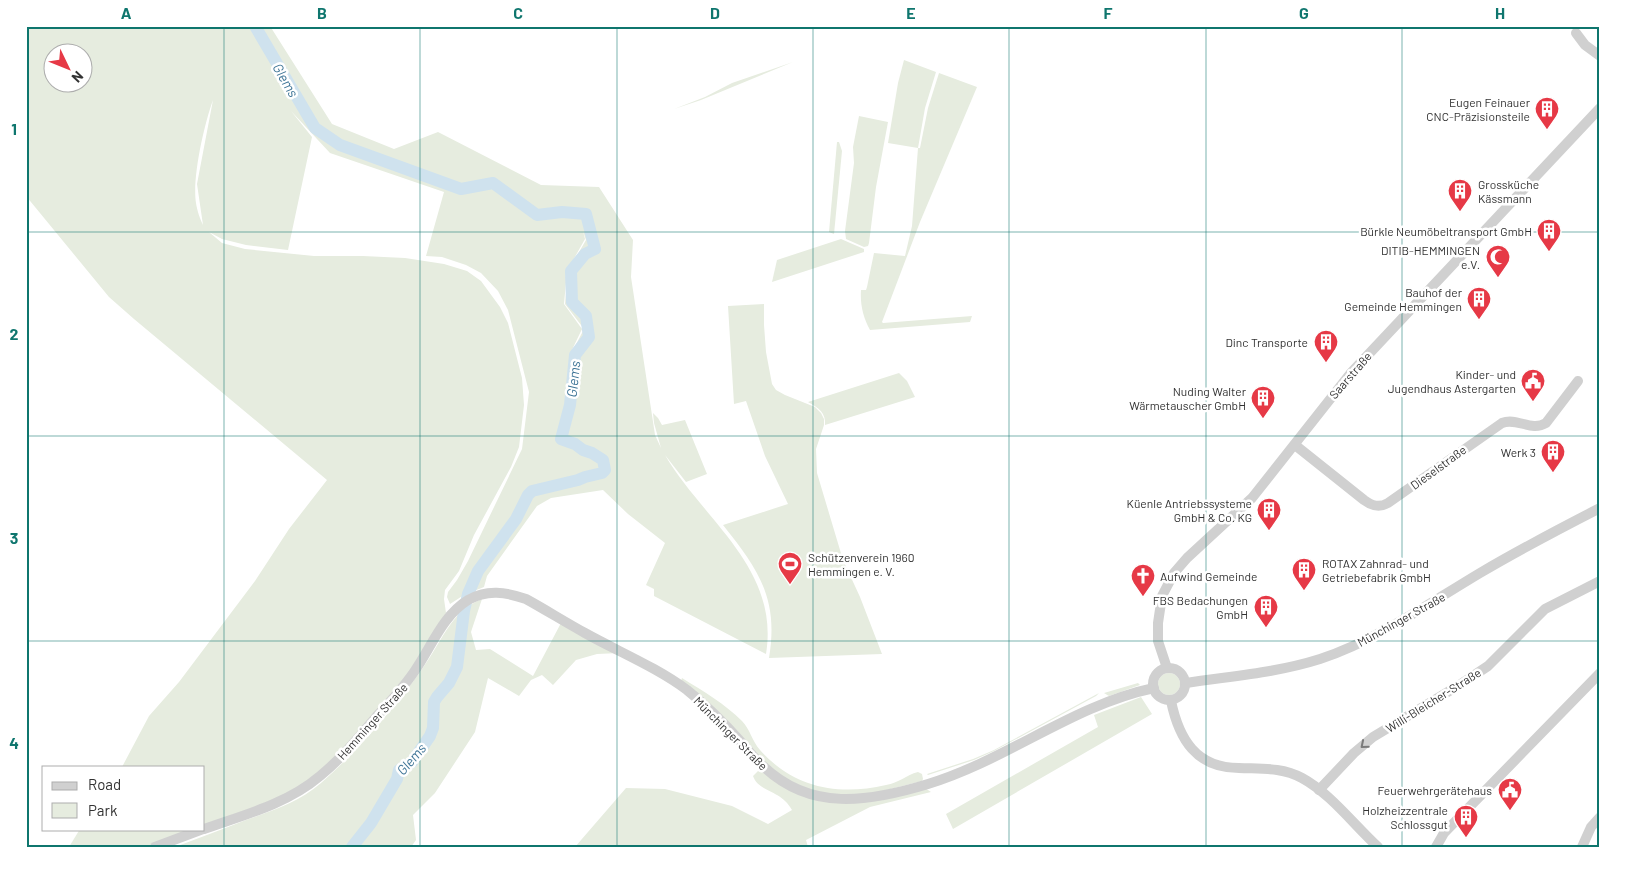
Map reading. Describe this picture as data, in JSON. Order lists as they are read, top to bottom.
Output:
{
  "streets": {
    "street": [
      "Saarstraße",
      "Dieselstraße",
      "Münchinger Straße",
      "Willi-Bleicher-Straße",
      "Hemminger Straße"
    ]
  },
  "crossings": [
    ["Saarstraße", "Dieselstraße"],
    ["Saarstraße", "Münchinger Straße"],
    ["Münchinger Straße", "Hemminger Straße"]
  ],
  "one_way": ["Willi-Bleicher-Straße"],
  "water": ["Glems"],
  "places": {
    "building": [
      "Eugen Feinauer CNC-Präzisionsteile",
      "Grossküche Kässmann",
      "Bürkle Neumöbeltransport GmbH",
      "Bauhof der Gemeinde Hemmingen",
      "Dinc Transporte",
      "Nuding Walter Wärmetauscher GmbH",
      "Werk 3",
      "Küenle Antriebssysteme GmbH & Co. KG",
      "ROTAX Zahnrad- und Getriebefabrik GmbH",
      "FBS Bedachungen GmbH",
      "Holzheizzentrale Schlossgut"
    ],
    "mosque": ["DITIB-HEMMINGEN e.V."],
    "public building": ["Kinder- und Jugendhaus Astergarten", "Feuerwehrgerätehaus"],
    "sports": ["Schützenverein 1960 Hemmingen e. V."],
    "church": ["Aufwind Gemeinde"]
  },
  "legend": ["Road", "Park"],
  "north": "bottom right",
  "grid": {
    "columns": [
      "A",
      "B",
      "C",
      "D",
      "E",
      "F",
      "G",
      "H"
    ],
    "rows": [
      "1",
      "2",
      "3",
      "4"
    ]
  }
}
